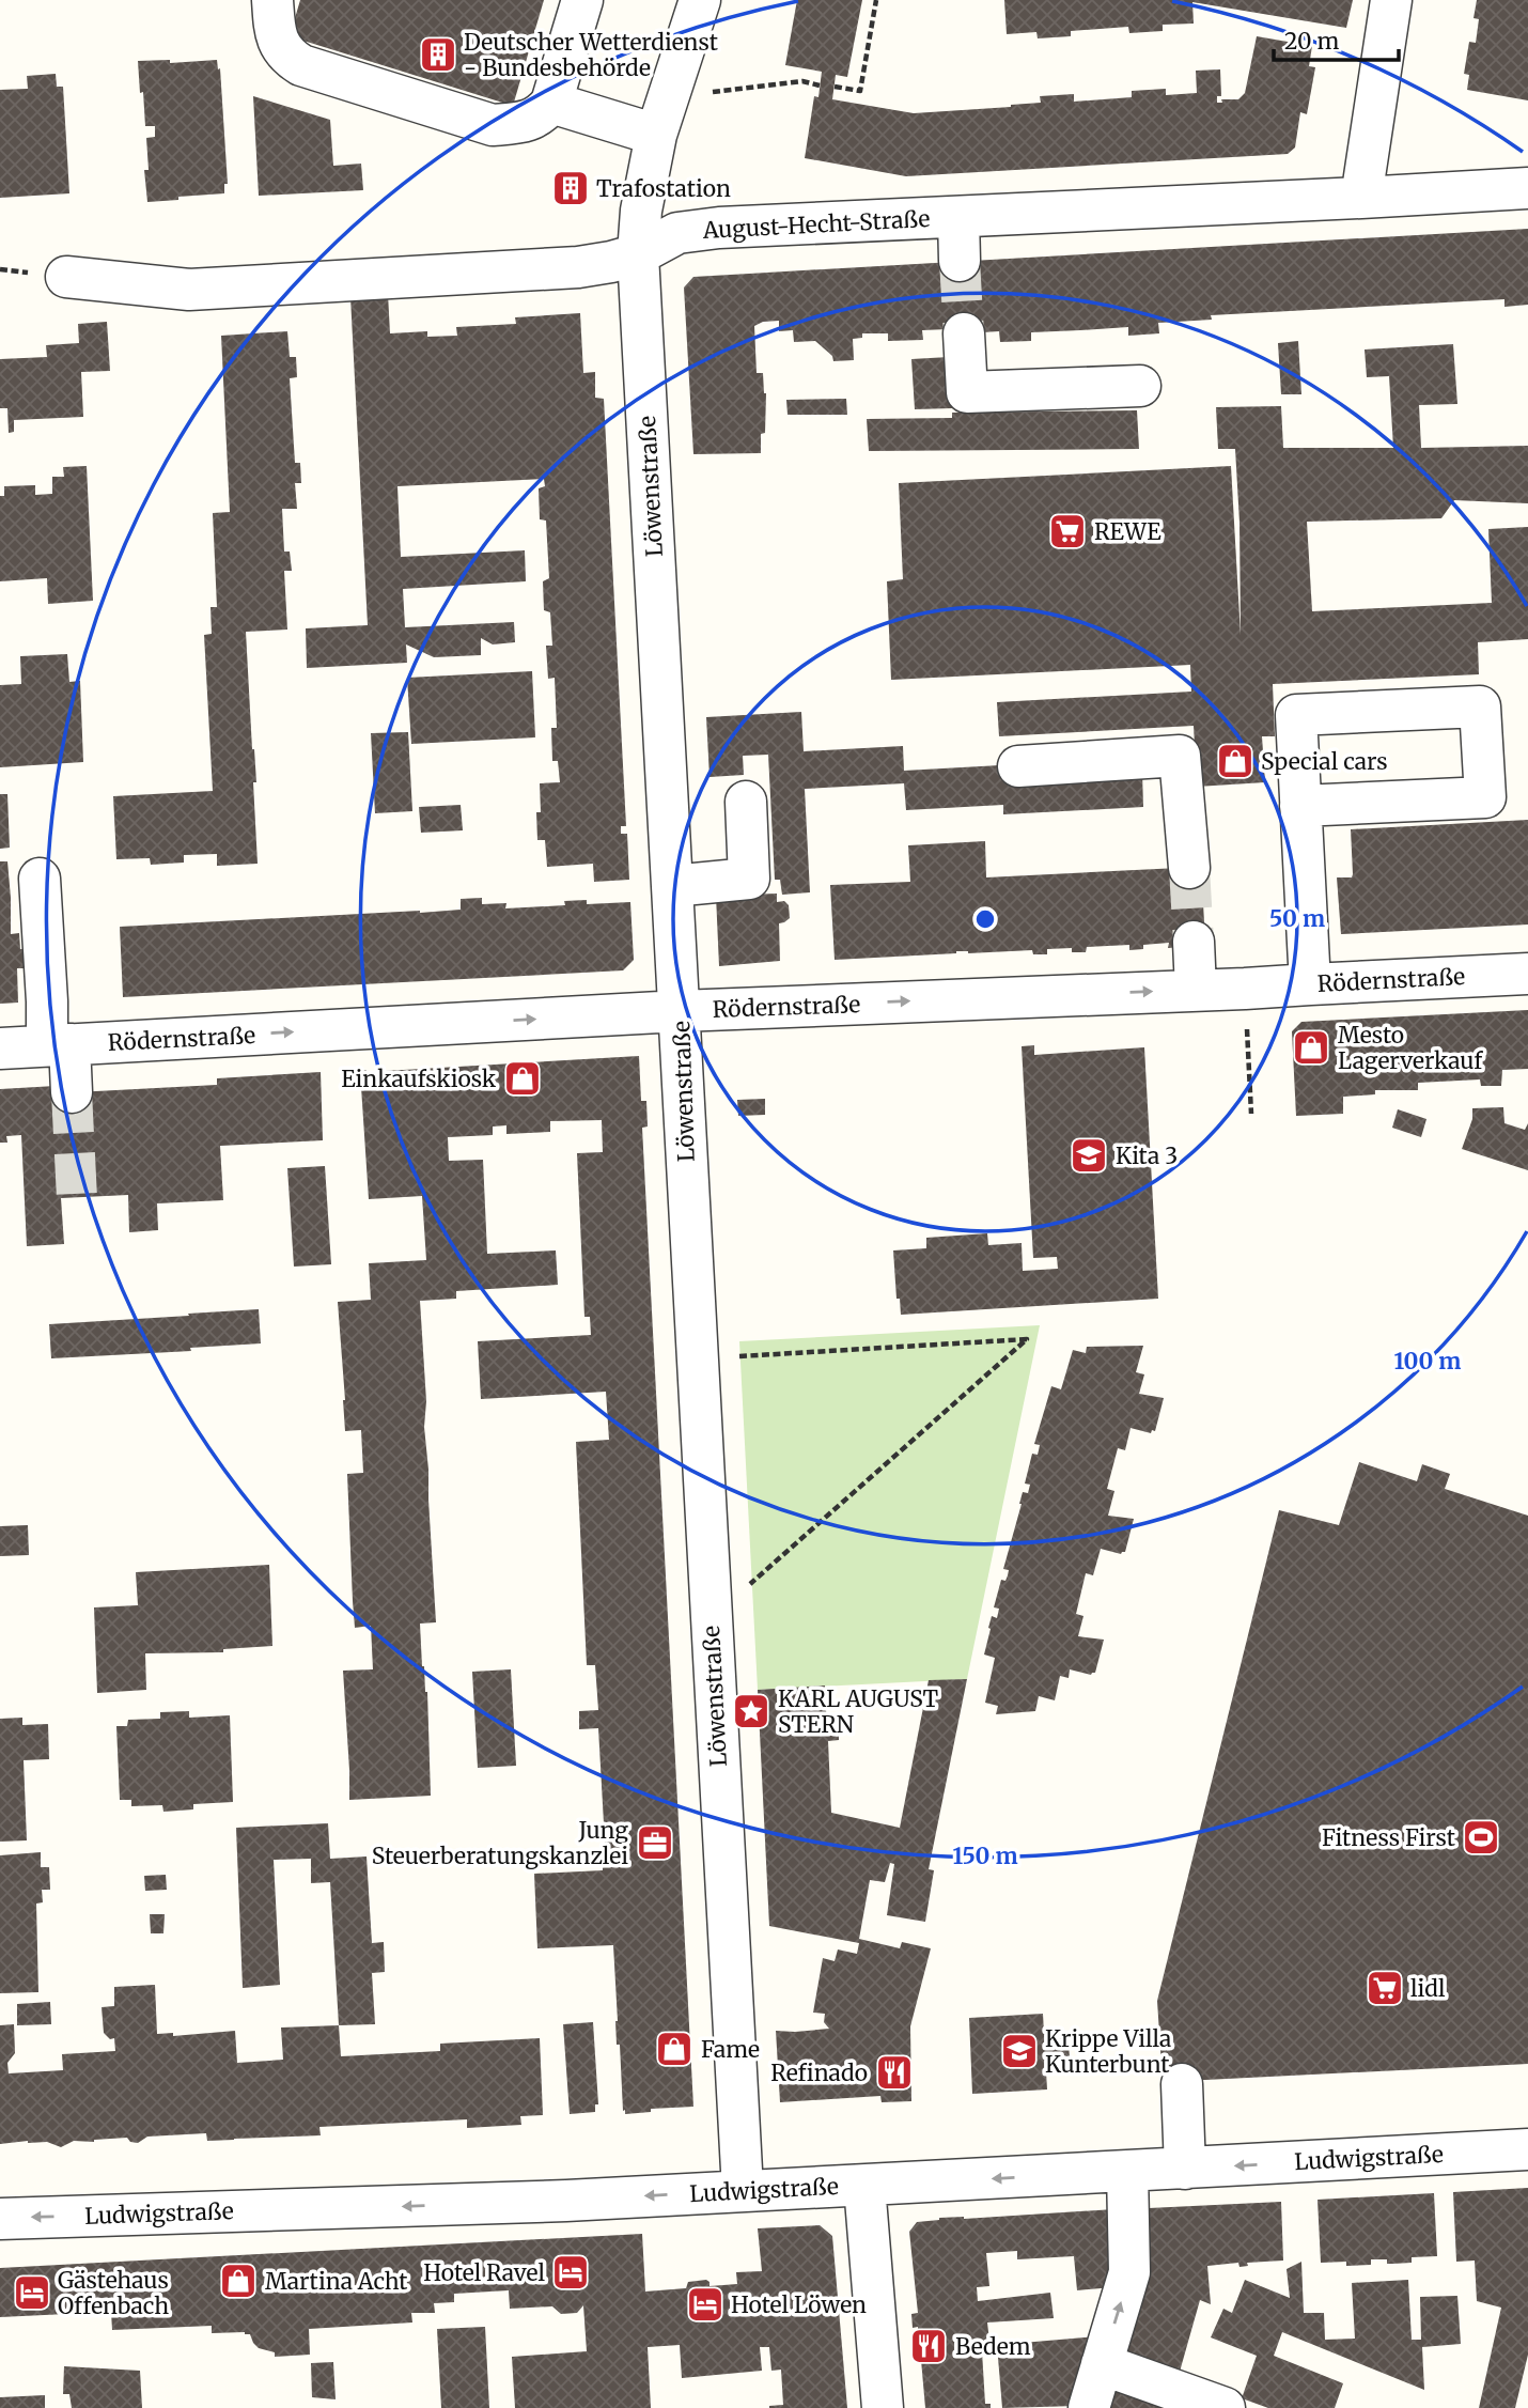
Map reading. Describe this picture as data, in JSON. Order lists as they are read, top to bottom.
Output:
{
  "streets": {
    "street": [
      "August-Hecht-Straße",
      "Löwenstraße",
      "Rödernstraße",
      "Ludwigstraße"
    ]
  },
  "crossings": [
    ["August-Hecht-Straße", "Löwenstraße"],
    ["Löwenstraße", "Rödernstraße"],
    ["Löwenstraße", "Ludwigstraße"]
  ],
  "one_way": ["Rödernstraße", "Ludwigstraße"],
  "places": {
    "building": ["Deutscher Wetterdienst - Bundesbehörde", "Trafostation"],
    "supermarket": ["REWE", "lidl"],
    "shop": [
      "Special cars",
      "Mesto Lagerverkauf",
      "Einkaufskiosk",
      "Fame",
      "Martina Acht"
    ],
    "school or university": ["Kita 3", "Krippe Villa Kunterbunt"],
    "place": ["KARL AUGUST STERN"],
    "sports": ["Fitness First"],
    "office": ["Jung Steuerberatungskanzlei"],
    "restaurant": ["Refinado", "Bedem"],
    "hotel": ["Hotel Ravel", "Gästehaus Offenbach", "Hotel Löwen"]
  },
  "scale_bar": "20 m",
  "rings": ["50 m", "100 m", "150 m"]
}
